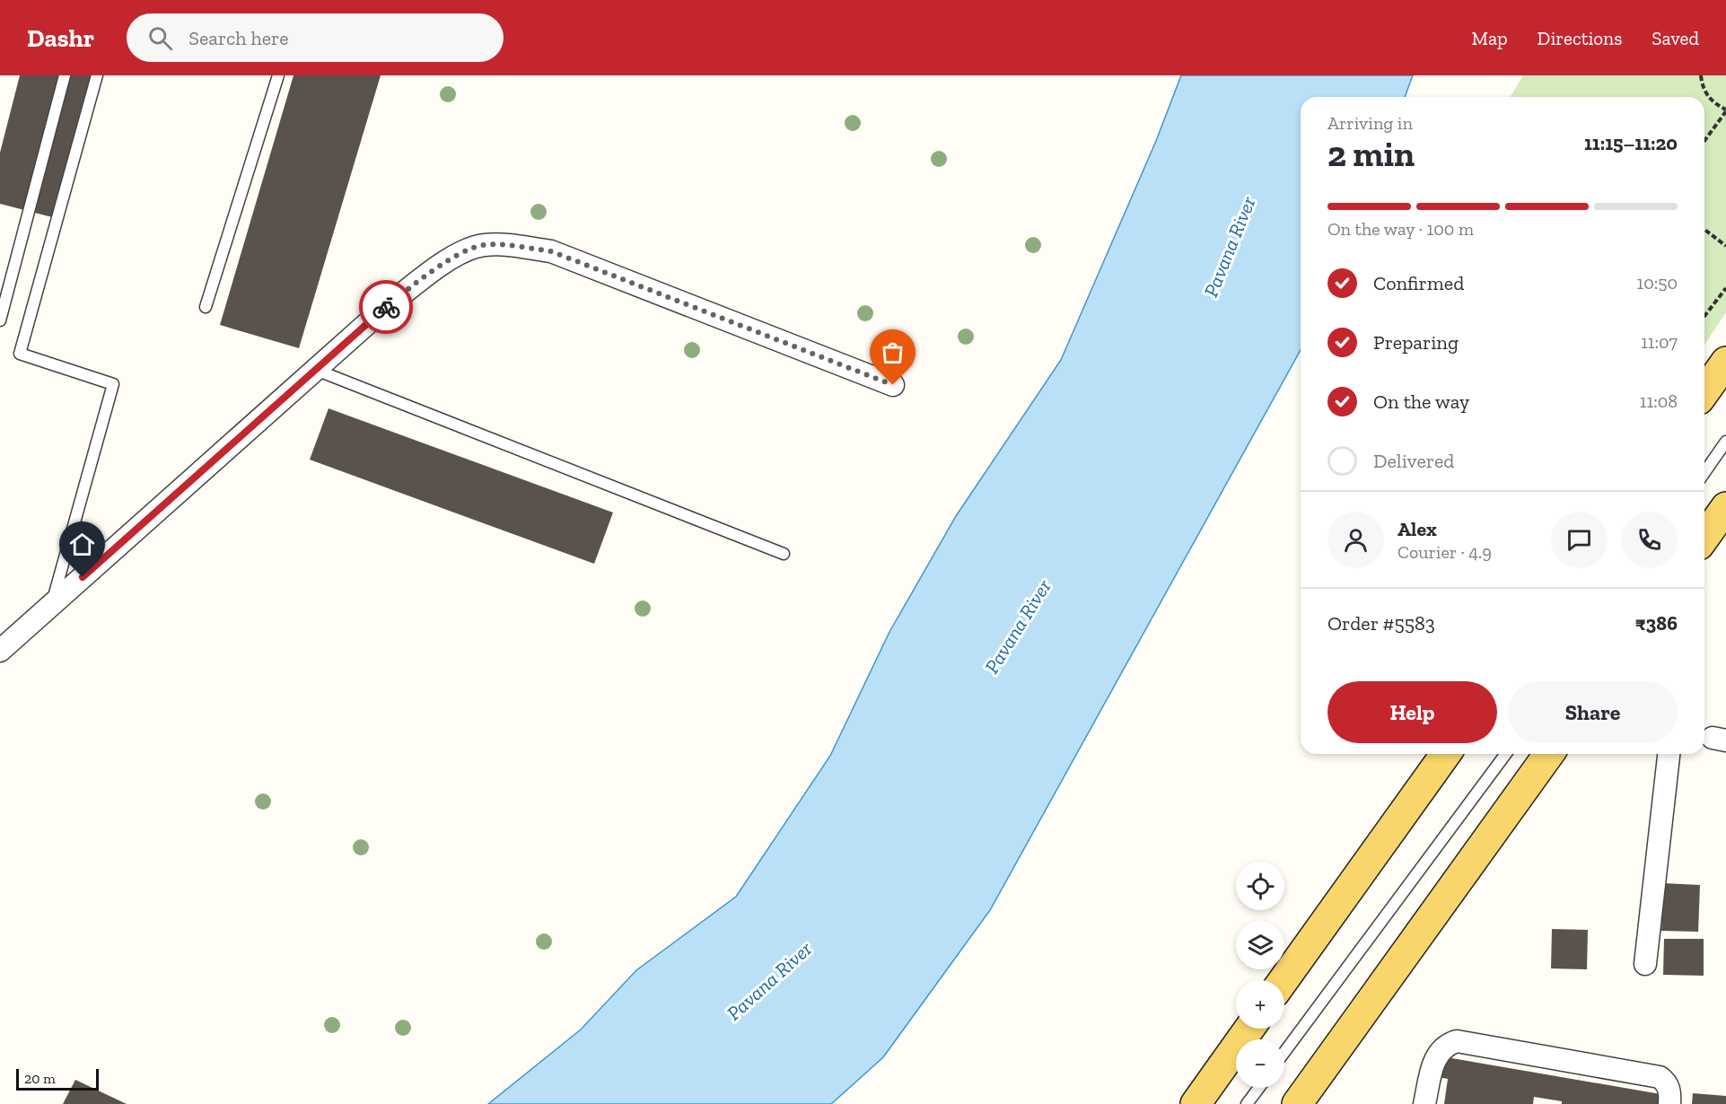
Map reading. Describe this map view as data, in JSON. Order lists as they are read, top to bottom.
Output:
{
  "water": ["Pavana River"],
  "scale_bar": "20 m",
  "page": {
    "header": "Dashr",
    "search": "Search here",
    "nav": ["Map", "Directions", "Saved"],
    "heading": ["2 min", "Arriving in", "11:15–11:20"],
    "panel": [
      "Alex",
      "Courier · 4.9",
      "Order #5583",
      "₹386"
    ],
    "bar": "On the way · 100 m",
    "list": [
      ["Confirmed", "10:50"],
      ["Preparing", "11:07"],
      ["On the way", "11:08"],
      "Delivered"
    ],
    "buttons": ["Help", "Share"],
    "map_buttons": ["+", "−"],
    "scale": "20 m"
  }
}
